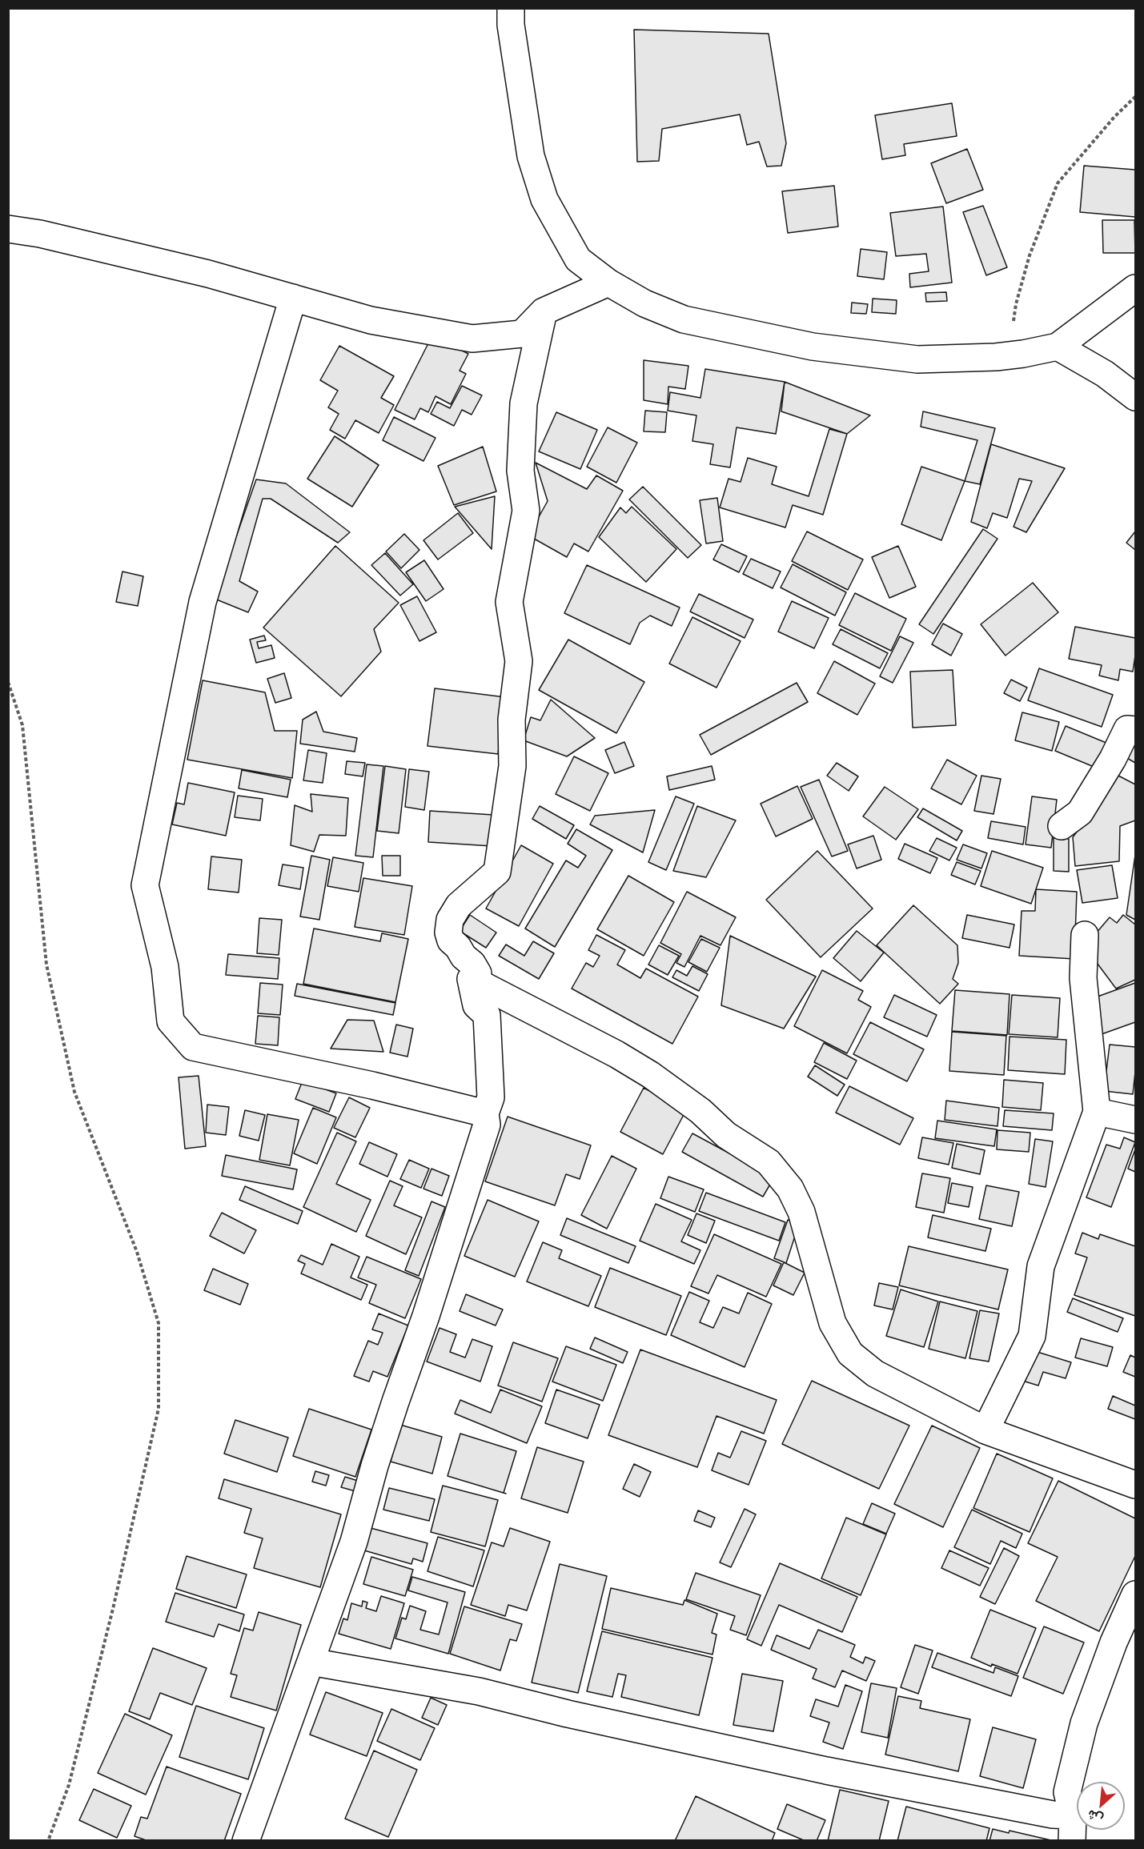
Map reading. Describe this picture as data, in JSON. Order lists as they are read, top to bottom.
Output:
{
  "north": "bottom left"
}
